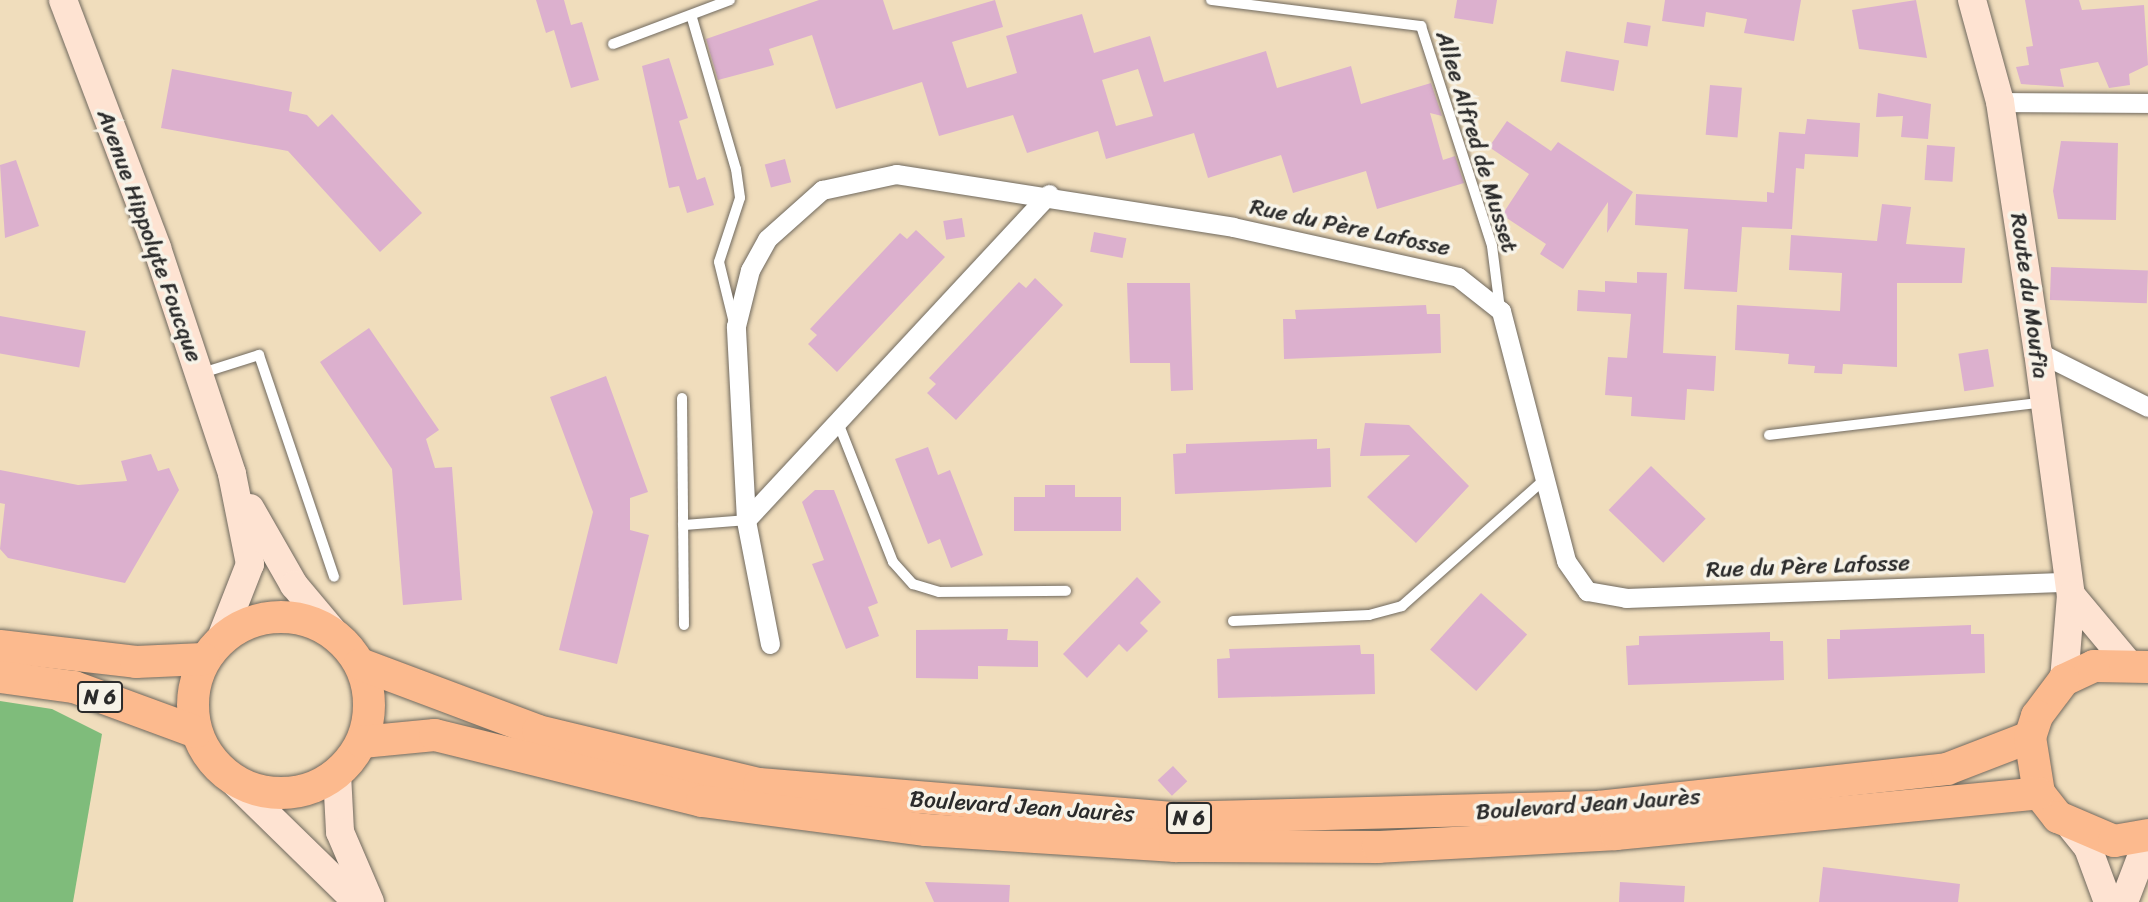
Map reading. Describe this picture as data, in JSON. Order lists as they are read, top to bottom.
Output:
{
  "streets": {
    "main road": ["N 6", "Boulevard Jean Jaurès"],
    "street": ["Rue du Père Lafosse", "Avenue Hippolyte Foucque", "Route du Moufia"],
    "lane": ["Allee Alfred de Musset"]
  },
  "crossings": [
    ["Allee Alfred de Musset", "Rue du Père Lafosse"],
    ["Rue du Père Lafosse", "Route du Moufia"],
    ["Avenue Hippolyte Foucque", "N 6"],
    ["Avenue Hippolyte Foucque", "Boulevard Jean Jaurès"],
    ["N 6", "Boulevard Jean Jaurès"]
  ]
}
